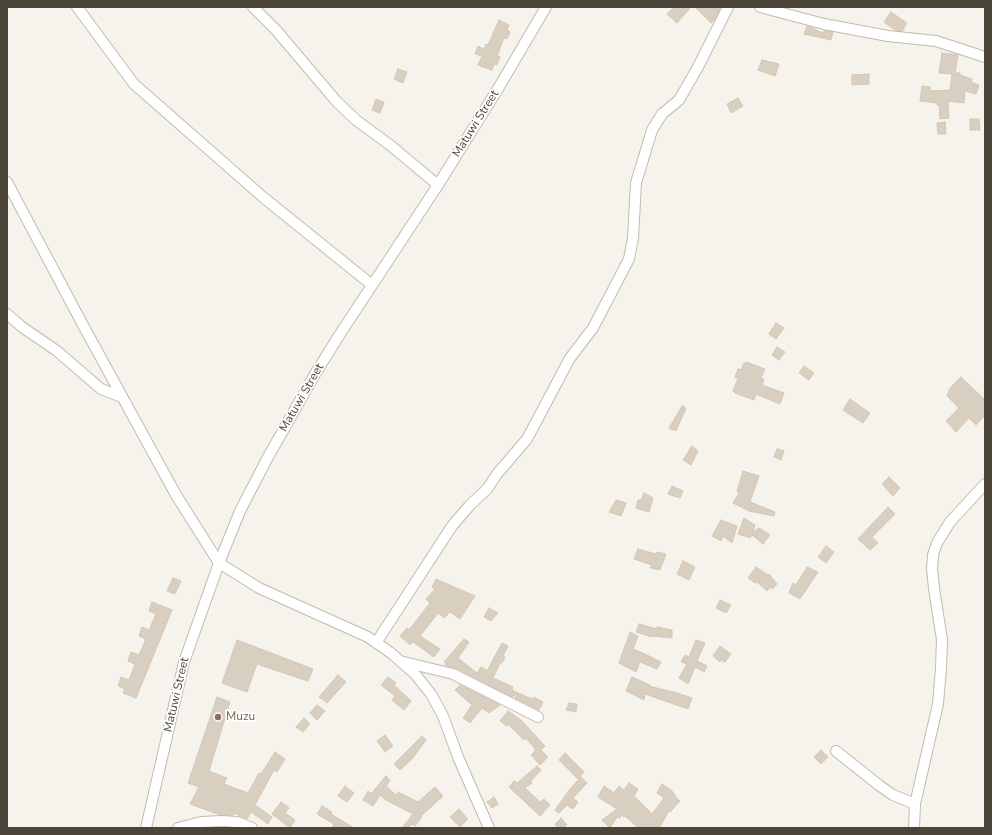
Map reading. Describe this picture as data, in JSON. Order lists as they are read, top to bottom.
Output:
{
  "streets": {
    "street": ["Matuwi Street"]
  },
  "places": ["Muzu"]
}
